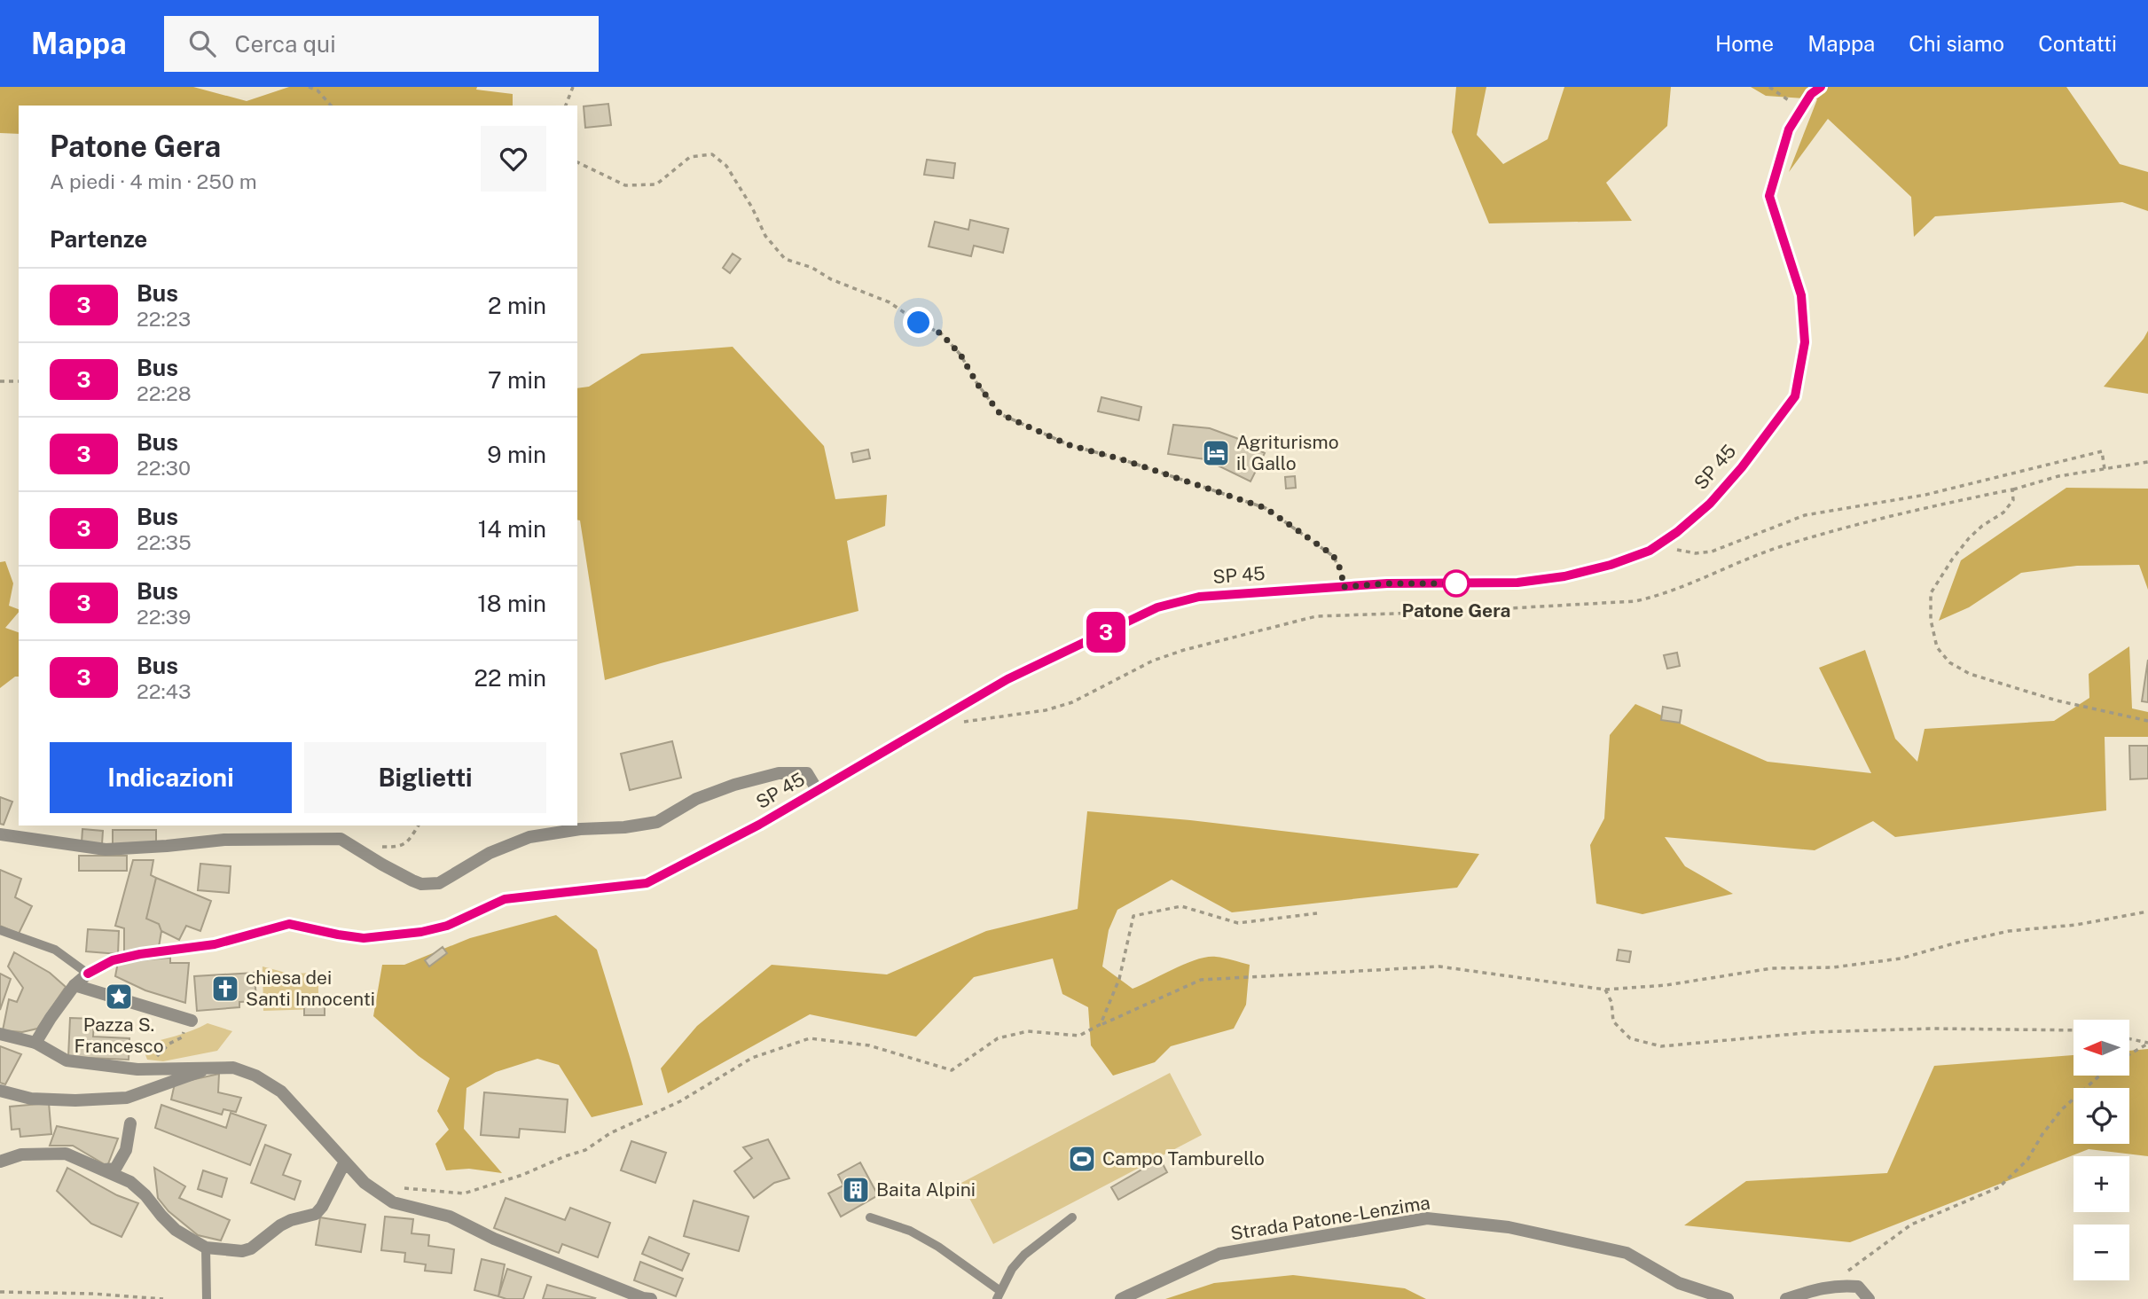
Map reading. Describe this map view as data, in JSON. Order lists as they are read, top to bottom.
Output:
{
  "streets": {
    "street": ["SP 45", "Strada Patone-Lenzima"]
  },
  "places": {
    "hotel": ["Agriturismo il Gallo"],
    "other": ["Patone Gera"],
    "church": ["chiesa dei Santi Innocenti"],
    "place": ["Pazza S. Francesco"],
    "sports": ["Campo Tamburello"],
    "building": ["Baita Alpini"]
  },
  "lines": ["bus line 3"],
  "north": "left",
  "page": {
    "header": "Mappa",
    "search": "Cerca qui",
    "nav": [
      "Home",
      "Mappa",
      "Chi siamo",
      "Contatti"
    ],
    "on_map": "3",
    "heading": [
      ["Patone Gera", "A piedi · 4 min · 250 m"],
      "Partenze"
    ],
    "list": [
      {
        "mark": "3",
        "name": "Bus",
        "note": "22:23",
        "value": "2 min"
      },
      {
        "mark": "3",
        "name": "Bus",
        "note": "22:28",
        "value": "7 min"
      },
      {
        "mark": "3",
        "name": "Bus",
        "note": "22:30",
        "value": "9 min"
      },
      {
        "mark": "3",
        "name": "Bus",
        "note": "22:35",
        "value": "14 min"
      },
      {
        "mark": "3",
        "name": "Bus",
        "note": "22:39",
        "value": "18 min"
      },
      {
        "mark": "3",
        "name": "Bus",
        "note": "22:43",
        "value": "22 min"
      }
    ],
    "buttons": ["Indicazioni", "Biglietti"],
    "map_buttons": ["+", "−"]
  }
}
